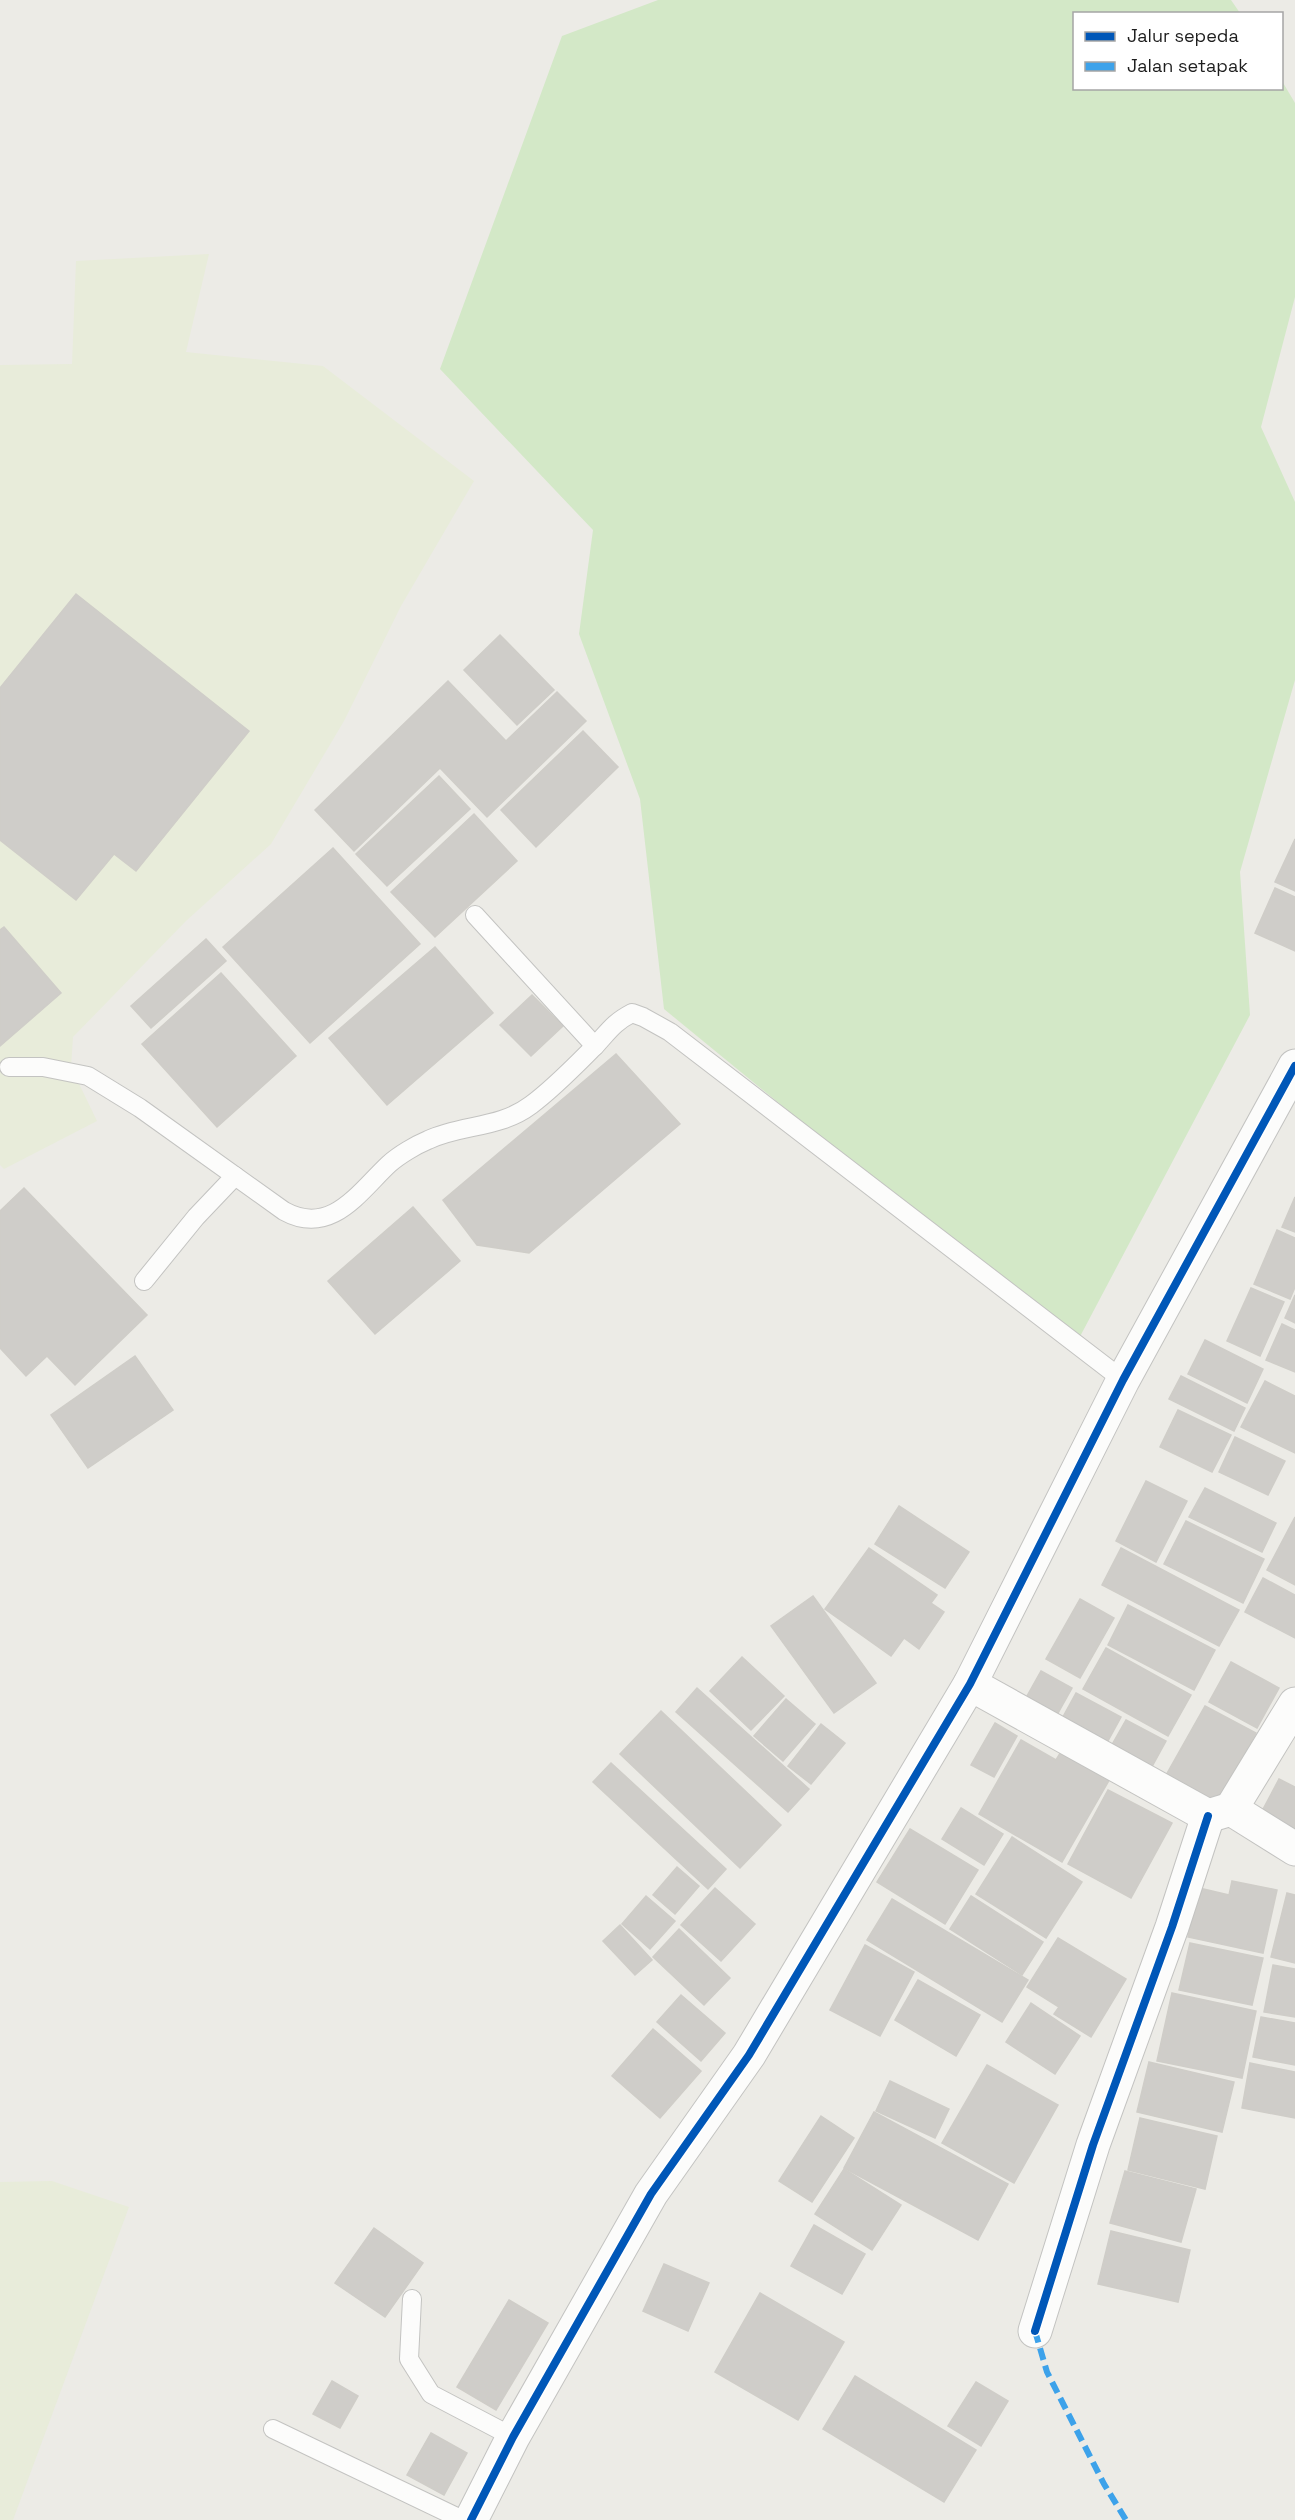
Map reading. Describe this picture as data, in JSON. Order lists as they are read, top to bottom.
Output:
{
  "legend": ["Jalur sepeda", "Jalan setapak"]
}
